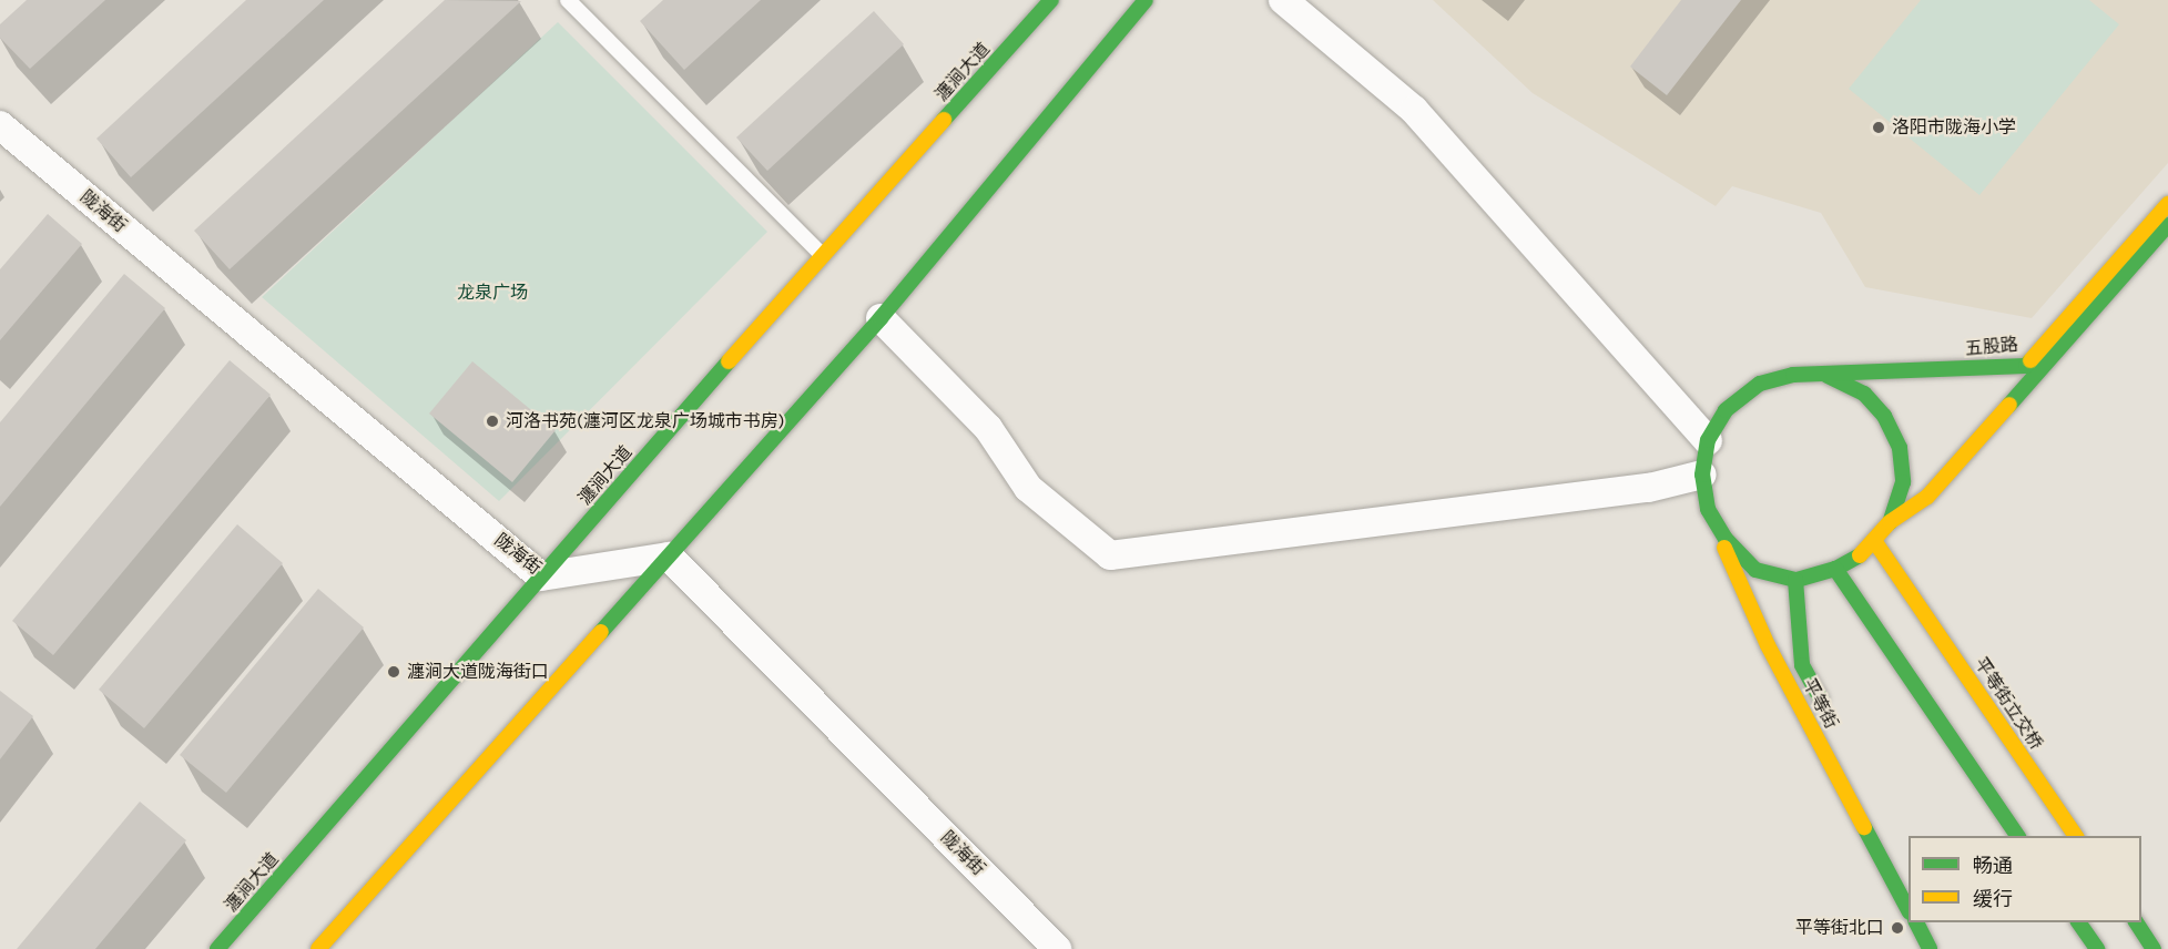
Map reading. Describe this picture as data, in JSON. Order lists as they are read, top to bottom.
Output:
{
  "streets": {
    "main road": [
      "瀍涧大道",
      "五股路",
      "平等街",
      "平等街立交桥"
    ],
    "street": ["陇海街"]
  },
  "crossings": [
    ["瀍涧大道", "陇海街"],
    ["五股路", "平等街"],
    ["五股路", "平等街立交桥"],
    ["平等街", "平等街立交桥"]
  ],
  "parks": ["龙泉广场"],
  "places": [
    "洛阳市陇海小学",
    "河洛书苑(瀍河区龙泉广场城市书房)",
    "瀍涧大道陇海街口",
    "平等街北口"
  ],
  "legend": ["畅通", "缓行"]
}
